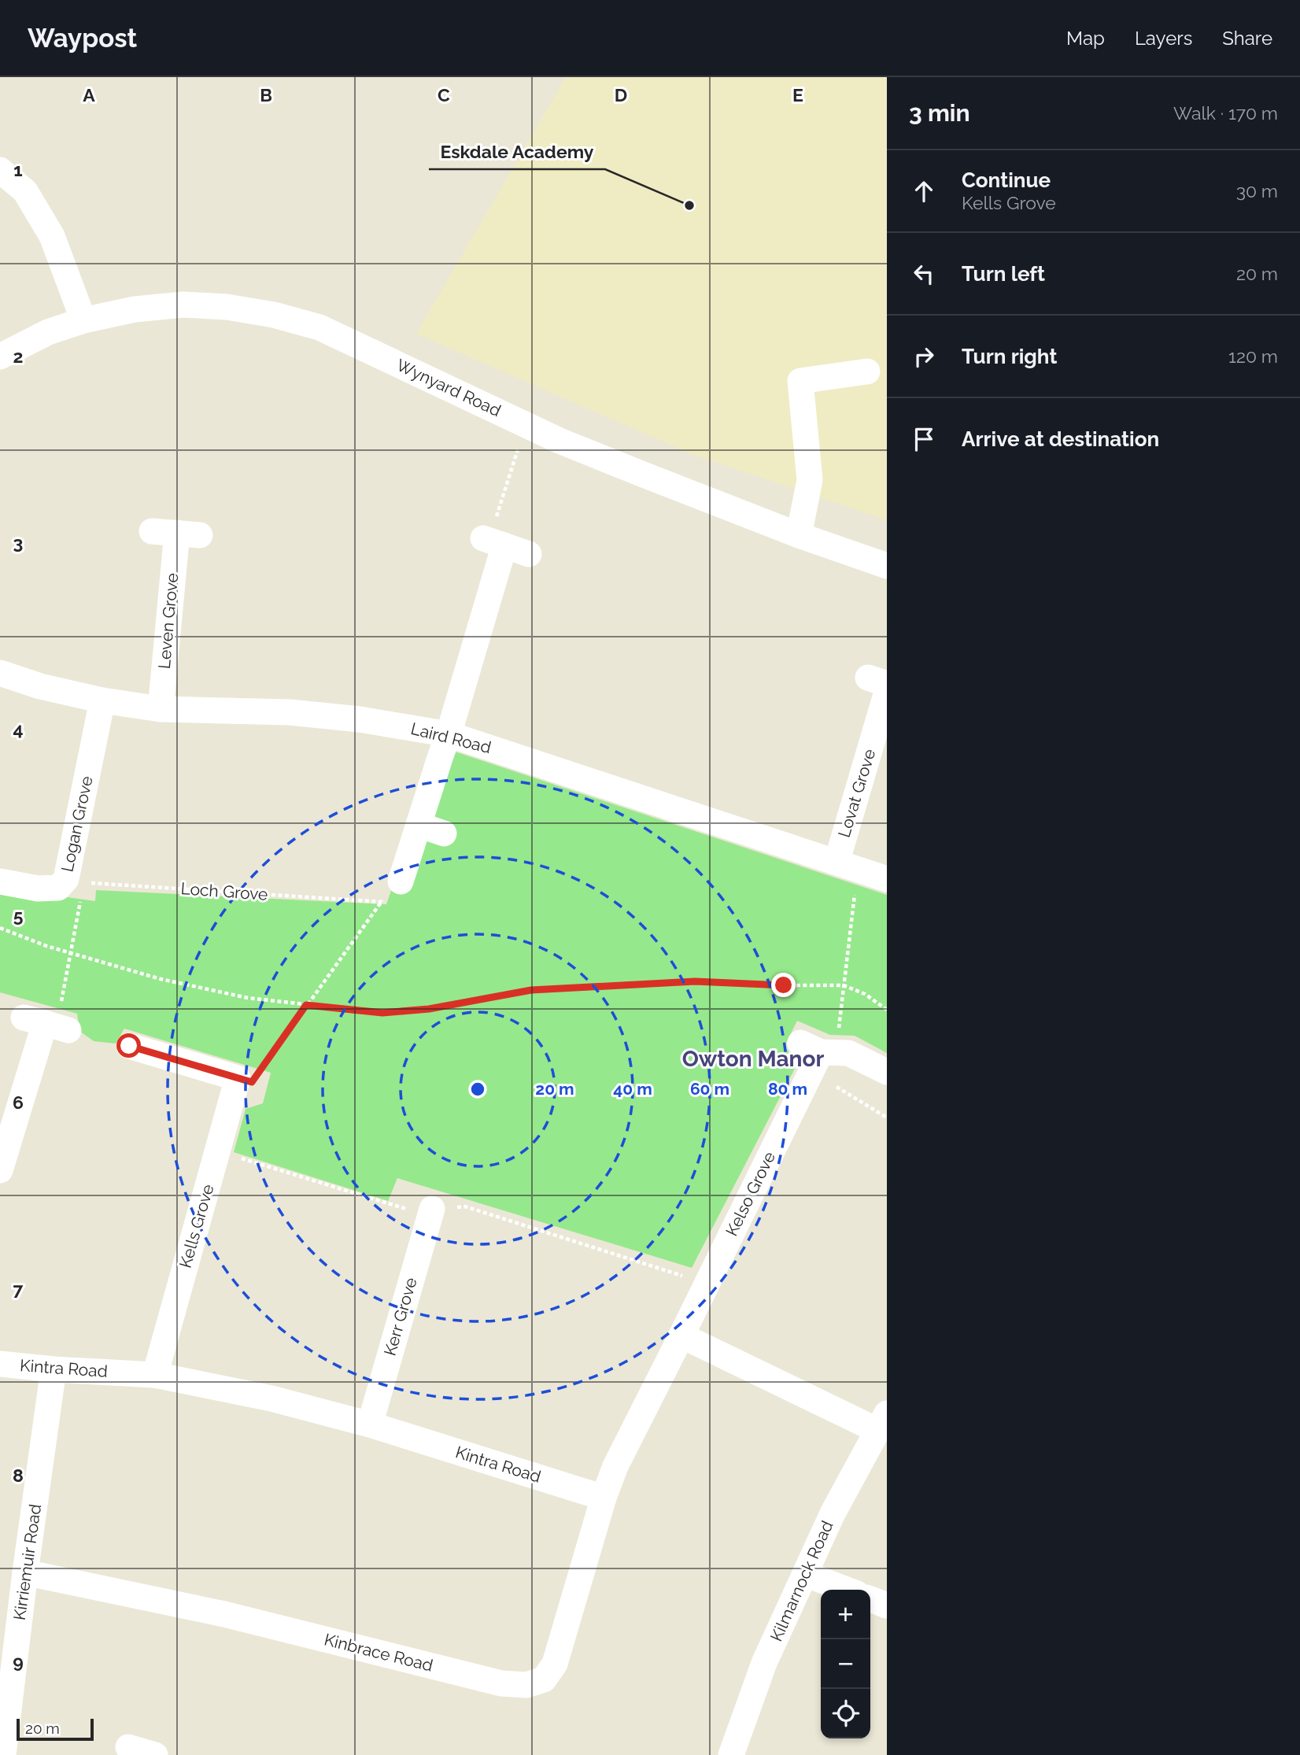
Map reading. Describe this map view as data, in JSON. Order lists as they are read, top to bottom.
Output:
{
  "streets": {
    "street": [
      "Wynyard Road",
      "Leven Grove",
      "Laird Road",
      "Lovat Grove",
      "Logan Grove",
      "Kelso Grove",
      "Kells Grove",
      "Kerr Grove",
      "Kintra Road",
      "Kirriemuir Road",
      "Kilmarnock Road",
      "Kinbrace Road"
    ],
    "path": ["Loch Grove"]
  },
  "crossings": [
    ["Leven Grove", "Laird Road"],
    ["Laird Road", "Lovat Grove"],
    ["Laird Road", "Logan Grove"],
    ["Logan Grove", "Loch Grove"],
    ["Kells Grove", "Kintra Road"],
    ["Kerr Grove", "Kintra Road"],
    ["Kintra Road", "Kirriemuir Road"],
    ["Kintra Road", "Kinbrace Road"],
    ["Kirriemuir Road", "Kinbrace Road"]
  ],
  "districts": ["Owton Manor"],
  "places": ["Eskdale Academy"],
  "scale_bar": "20 m",
  "page": {
    "header": "Waypost",
    "nav": ["Map", "Layers", "Share"],
    "heading": ["3 min", "Walk · 170 m"],
    "list": [
      ["Continue", "Kells Grove", "30 m"],
      ["Turn left", "20 m"],
      ["Turn right", "120 m"],
      "Arrive at destination"
    ],
    "map_buttons": ["+", "−"],
    "scale": "20 m"
  },
  "grid": {
    "columns": [
      "A",
      "B",
      "C",
      "D",
      "E"
    ],
    "rows": [
      "1",
      "2",
      "3",
      "4",
      "5",
      "6",
      "7",
      "8",
      "9"
    ]
  },
  "rings": [
    "20 m",
    "40 m",
    "60 m",
    "80 m"
  ]
}
